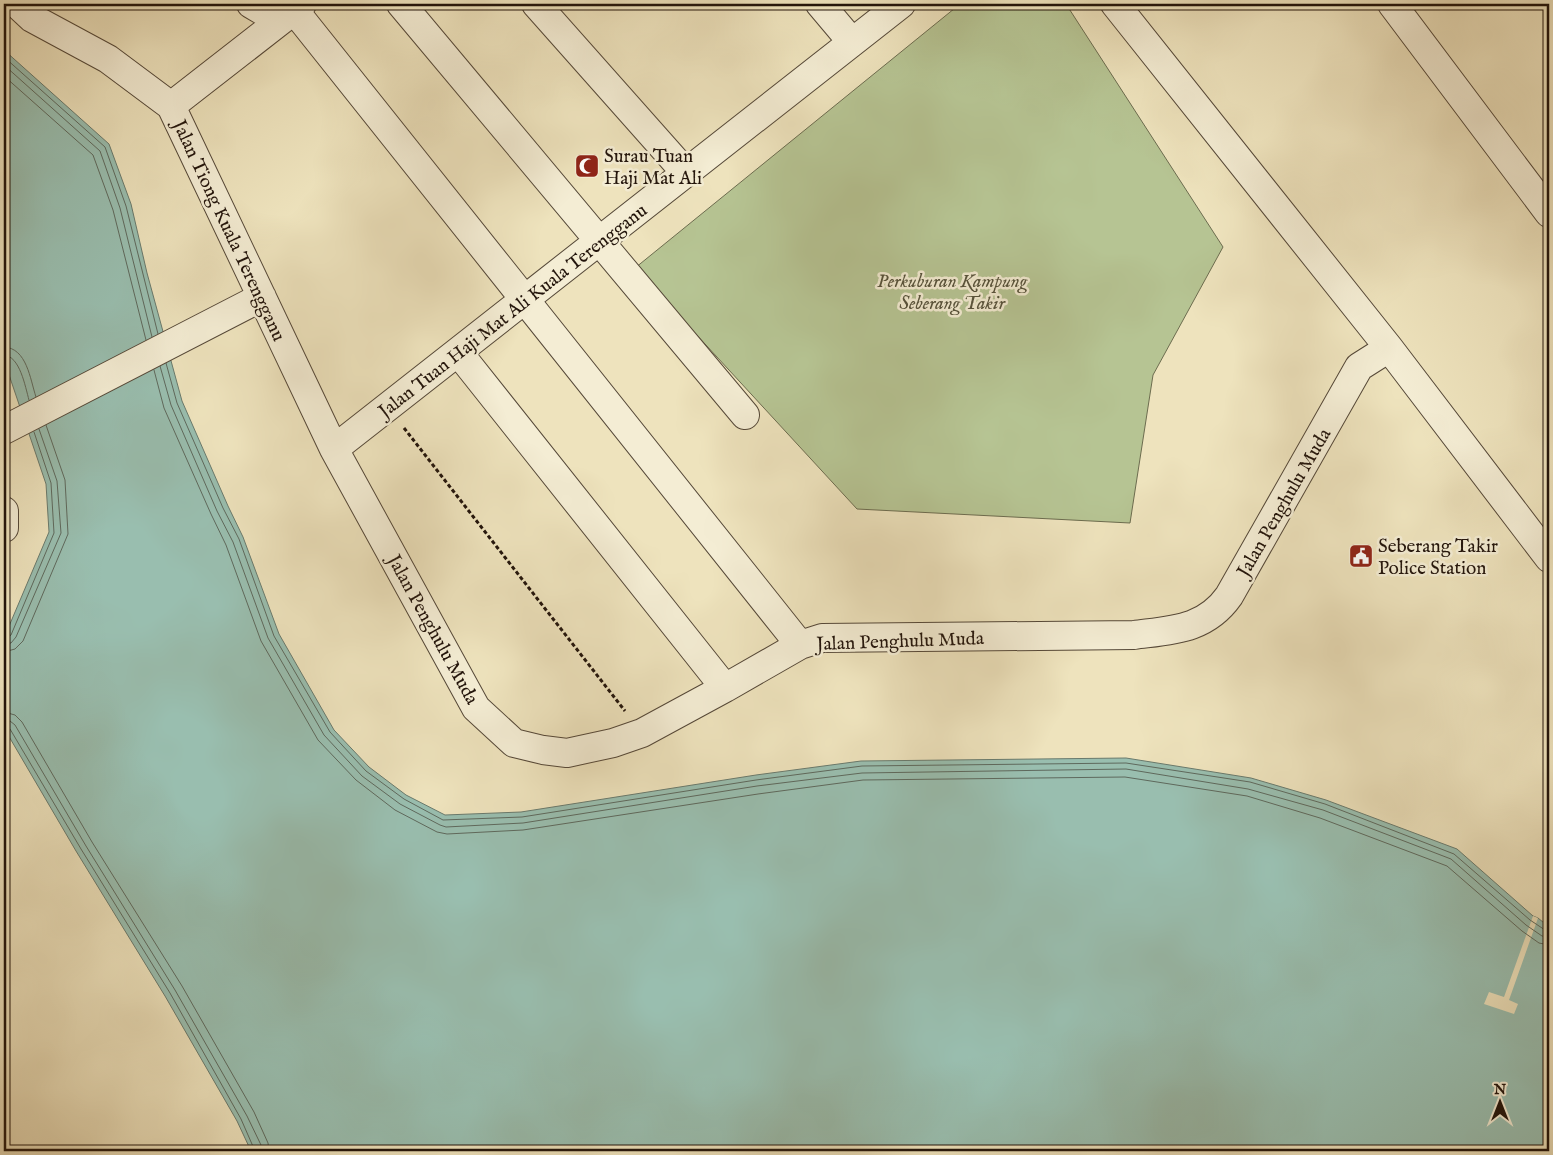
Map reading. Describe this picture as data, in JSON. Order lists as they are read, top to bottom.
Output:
{
  "streets": {
    "street": ["Jalan Tiong Kuala Terengganu", "Jalan Tuan Haji Mat Ali Kuala Terengganu", "Jalan Penghulu Muda"]
  },
  "crossings": [
    ["Jalan Tiong Kuala Terengganu", "Jalan Tuan Haji Mat Ali Kuala Terengganu"],
    ["Jalan Tiong Kuala Terengganu", "Jalan Penghulu Muda"],
    ["Jalan Tuan Haji Mat Ali Kuala Terengganu", "Jalan Penghulu Muda"]
  ],
  "parks": ["Perkuburan Kampung Seberang Takir"],
  "places": {
    "mosque": ["Surau Tuan Haji Mat Ali"],
    "public building": ["Seberang Takir Police Station"]
  },
  "north": "top"
}
